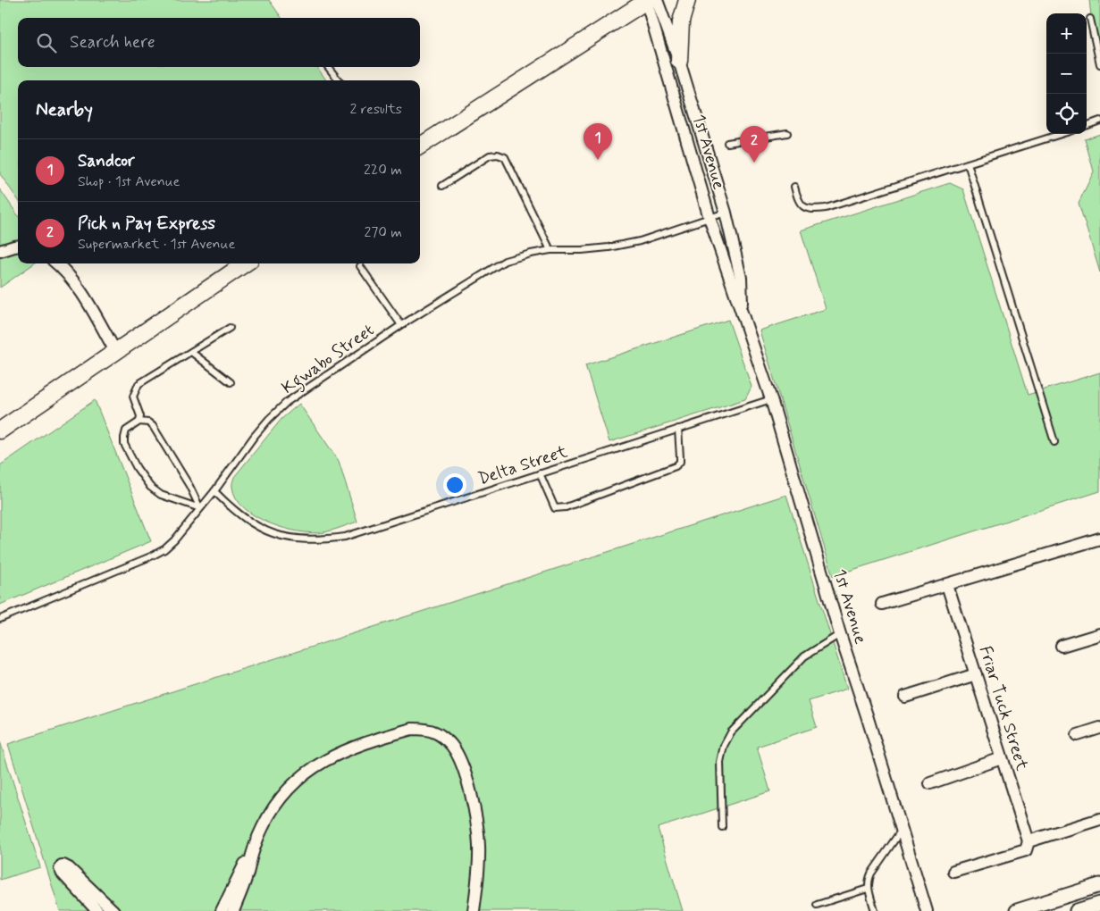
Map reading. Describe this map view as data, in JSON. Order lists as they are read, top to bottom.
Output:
{
  "streets": {
    "street": ["1st Avenue", "Friar Tuck Street"],
    "lane": ["Kgwabo Street", "Delta Street"]
  },
  "crossings": [
    ["1st Avenue", "Kgwabo Street"],
    ["1st Avenue", "Delta Street"],
    ["Kgwabo Street", "Delta Street"]
  ],
  "page": {
    "map_buttons": ["+", "−"],
    "search": "Search here",
    "heading": ["Nearby", "2 results"],
    "pins": ["1", "2"],
    "list": [
      {
        "mark": "1",
        "name": "Sandcor",
        "note": "Shop · 1st Avenue",
        "value": "220 m"
      },
      {
        "mark": "2",
        "name": "Pick n Pay Express",
        "note": "Supermarket · 1st Avenue",
        "value": "270 m"
      }
    ]
  }
}
